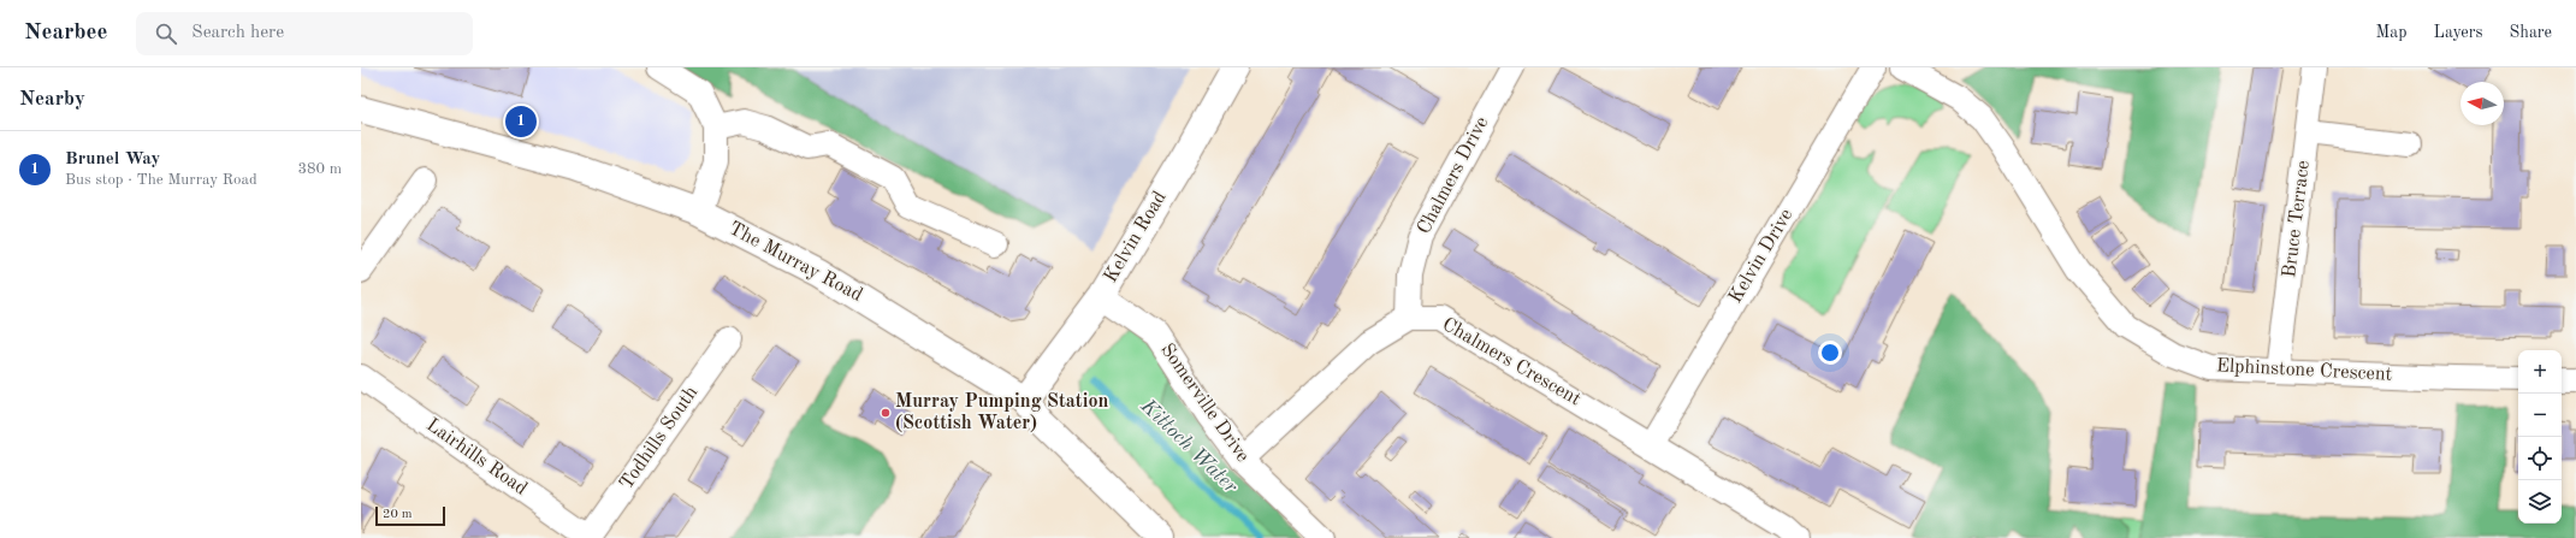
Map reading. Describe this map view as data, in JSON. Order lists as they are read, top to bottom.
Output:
{
  "streets": {
    "street": [
      "Chalmers Drive",
      "Bruce Terrace",
      "Kelvin Road",
      "Kelvin Drive",
      "The Murray Road",
      "Chalmers Crescent",
      "Elphinstone Crescent",
      "Somerville Drive",
      "Todhills South",
      "Lairhills Road"
    ]
  },
  "crossings": [
    ["Chalmers Drive", "Chalmers Crescent"],
    ["Bruce Terrace", "Elphinstone Crescent"],
    ["Kelvin Road", "The Murray Road"],
    ["Kelvin Road", "Somerville Drive"],
    ["Kelvin Drive", "Chalmers Crescent"],
    ["Todhills South", "Lairhills Road"]
  ],
  "water": ["Kittoch Water"],
  "places": ["Murray Pumping Station (Scottish Water)"],
  "scale_bar": "20 m",
  "north": "left",
  "page": {
    "header": "Nearbee",
    "search": "Search here",
    "nav": ["Map", "Layers", "Share"],
    "heading": "Nearby",
    "pins": "1",
    "list": [
      {
        "mark": "1",
        "name": "Brunel Way",
        "note": "Bus stop · The Murray Road",
        "value": "380 m"
      }
    ],
    "map_buttons": ["+", "−"],
    "scale": "20 m"
  }
}
